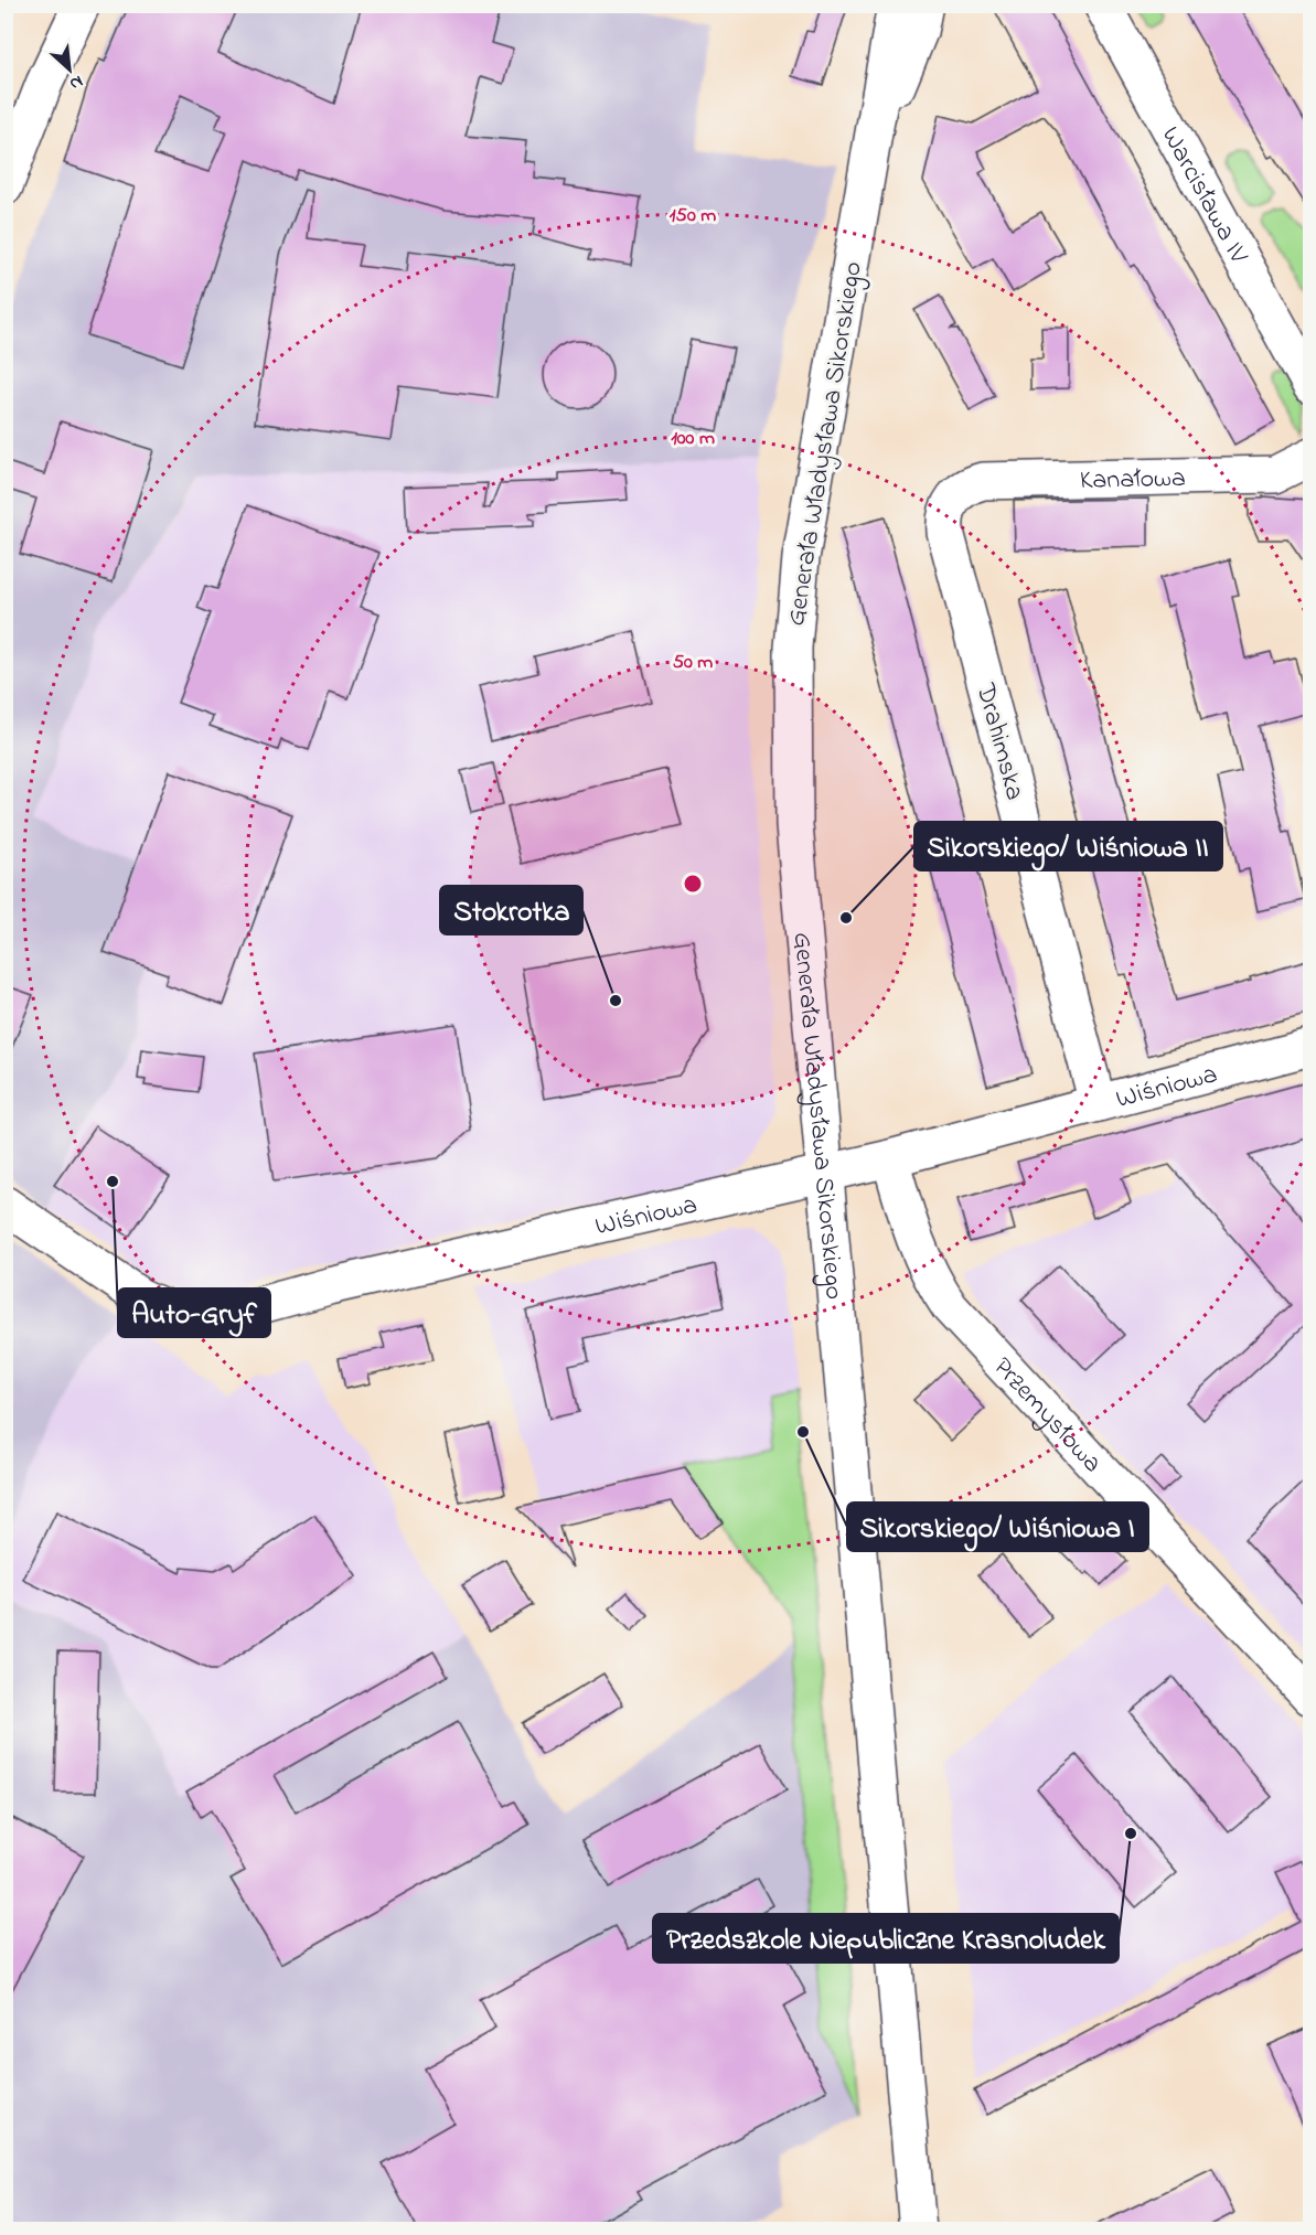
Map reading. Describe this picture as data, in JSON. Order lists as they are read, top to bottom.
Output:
{
  "streets": {
    "street": [
      "Warcisława IV",
      "Generała Władysława Sikorskiego",
      "Kanałowa",
      "Drahimska",
      "Wiśniowa",
      "Przemysłowa"
    ]
  },
  "crossings": [
    ["Generała Władysława Sikorskiego", "Wiśniowa"],
    ["Kanałowa", "Drahimska"],
    ["Drahimska", "Wiśniowa"],
    ["Wiśniowa", "Przemysłowa"]
  ],
  "places": [
    "Sikorskiego/ Wiśniowa II",
    "Stokrotka",
    "Auto-Gryf",
    "Sikorskiego/ Wiśniowa I",
    "Przedszkole Niepubliczne Krasnoludek"
  ],
  "north": "bottom right",
  "rings": ["150 m", "100 m", "50 m"]
}
